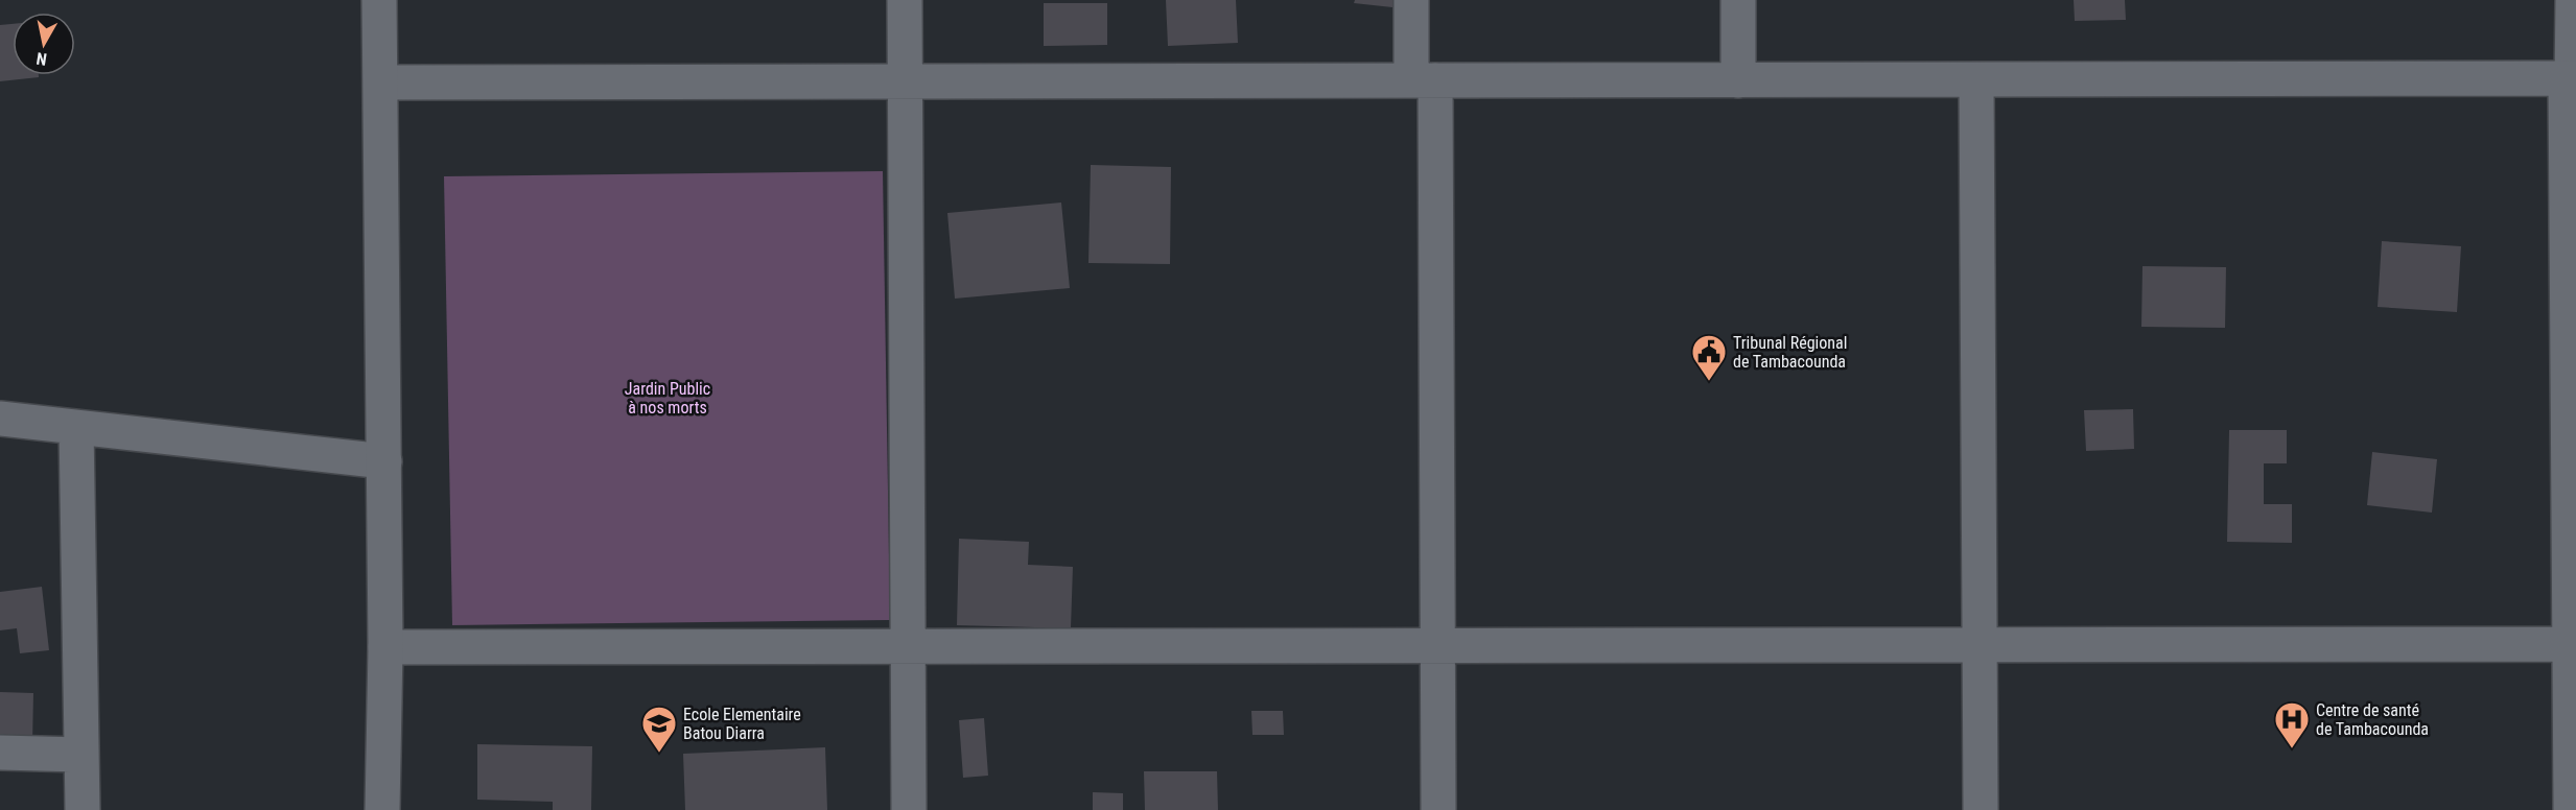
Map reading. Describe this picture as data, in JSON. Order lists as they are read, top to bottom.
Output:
{
  "parks": ["Jardin Public à nos morts"],
  "places": {
    "public building": ["Tribunal Régional de Tambacounda"],
    "hospital": ["Centre de santé de Tambacounda"],
    "school or university": ["Ecole Elementaire Batou Diarra"]
  },
  "north": "bottom"
}
